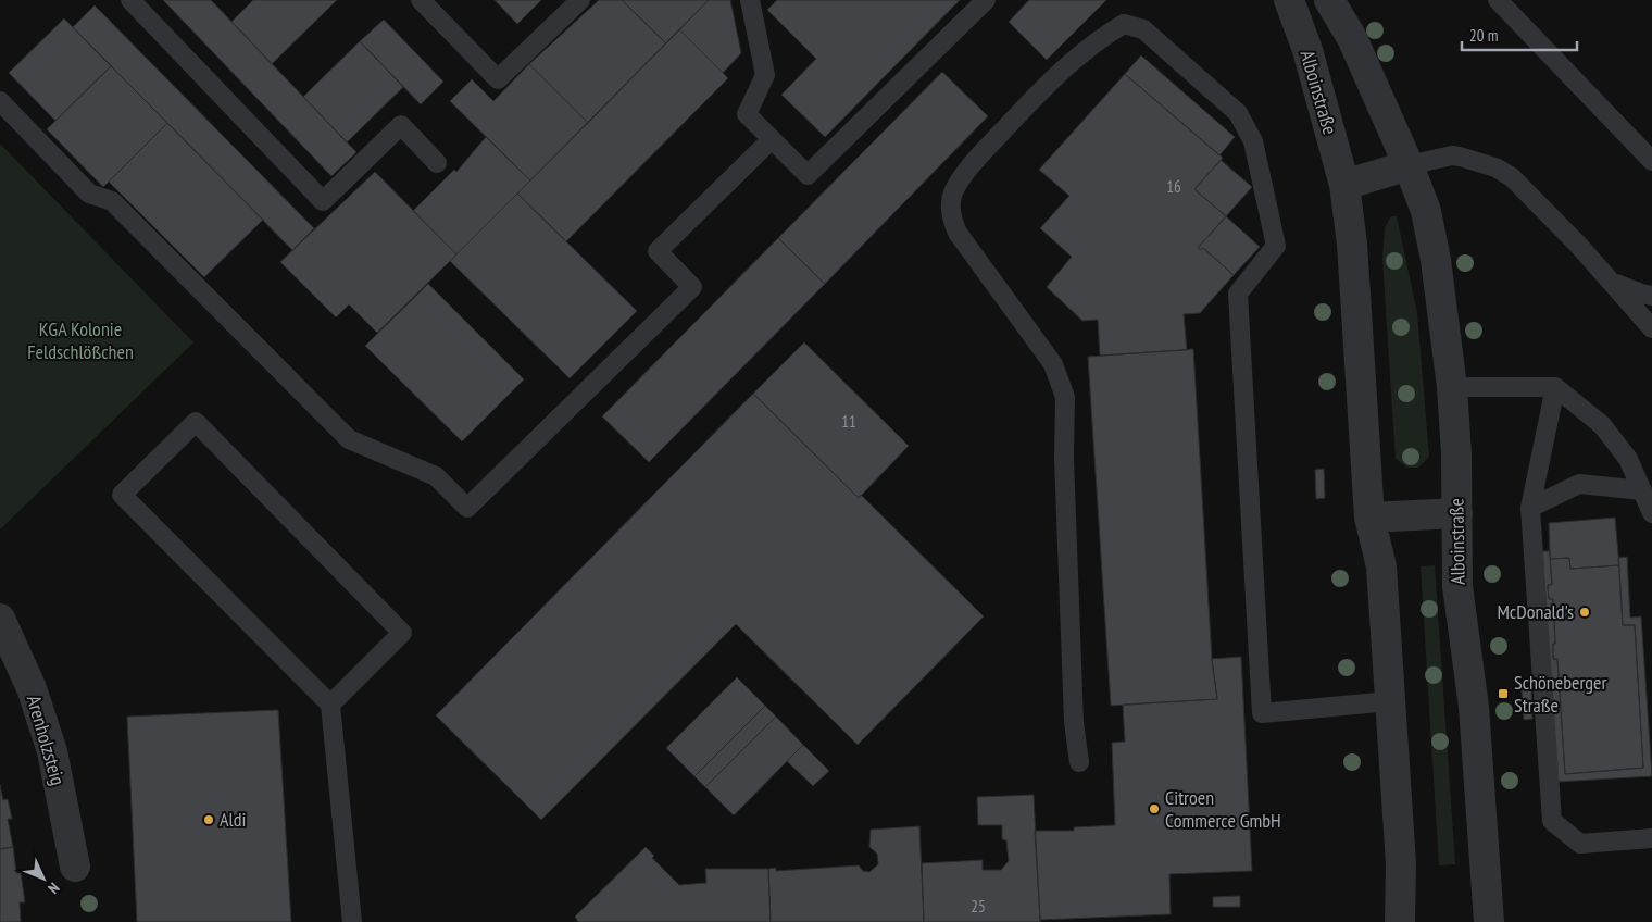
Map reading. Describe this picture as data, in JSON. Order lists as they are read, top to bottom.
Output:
{
  "streets": {
    "street": ["Alboinstraße", "Arenholzsteig"]
  },
  "parks": ["KGA Kolonie Feldschlößchen"],
  "places": {
    "other": ["McDonald's", "Citroen Commerce GmbH", "Aldi"],
    "transit": ["Schöneberger Straße"]
  },
  "house_numbers": ["16", "11", "25"],
  "scale_bar": "20 m",
  "north": "bottom right"
}
